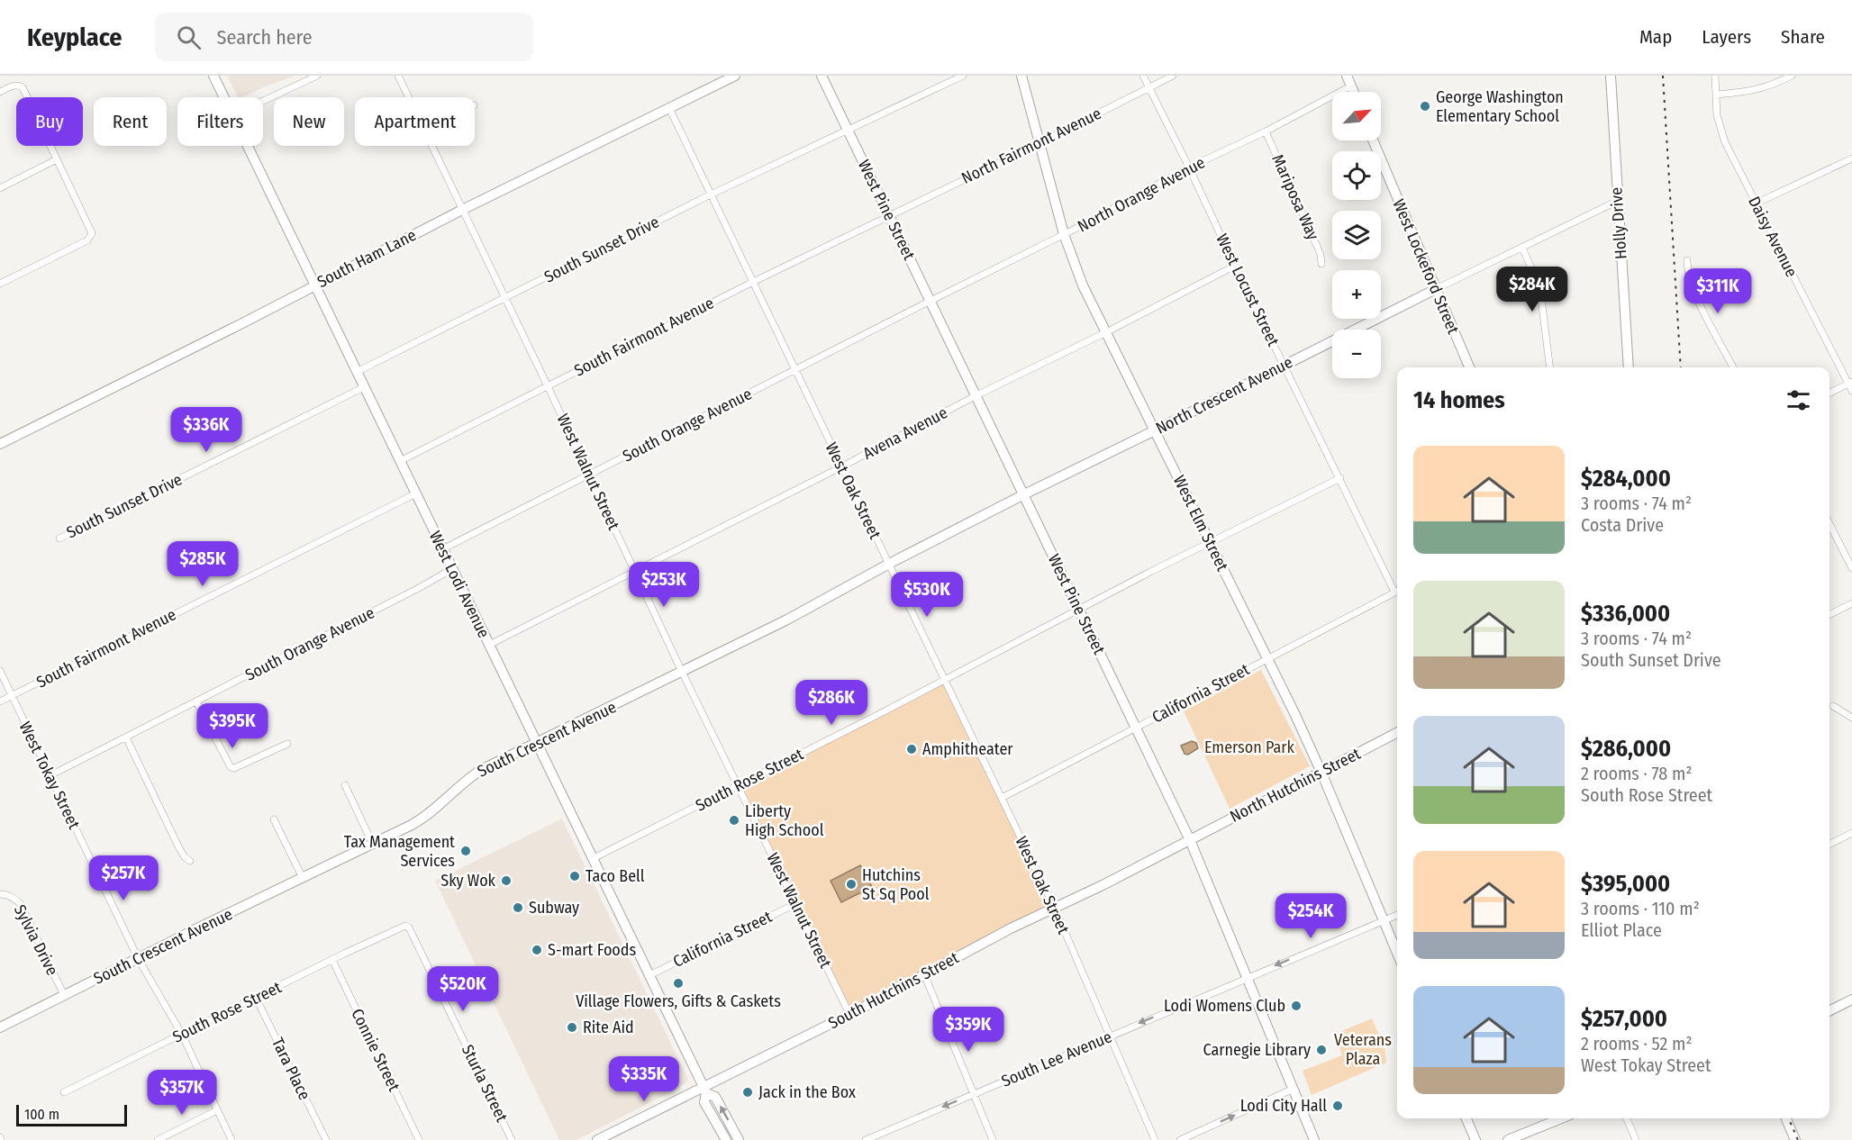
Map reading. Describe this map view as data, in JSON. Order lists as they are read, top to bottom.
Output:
{
  "streets": {
    "street": [
      "North Fairmont Avenue",
      "North Orange Avenue",
      "Mariposa Way",
      "West Pine Street",
      "Holly Drive",
      "Daisy Avenue",
      "South Sunset Drive",
      "South Ham Lane",
      "West Lockeford Street",
      "West Locust Street",
      "South Fairmont Avenue",
      "North Crescent Avenue",
      "South Orange Avenue",
      "Avena Avenue",
      "West Walnut Street",
      "West Oak Street",
      "West Elm Street",
      "West Lodi Avenue",
      "California Street",
      "South Crescent Avenue",
      "West Tokay Street",
      "South Rose Street",
      "North Hutchins Street",
      "Sylvia Drive",
      "South Hutchins Street",
      "Connie Street",
      "South Lee Avenue",
      "Tara Place",
      "Sturla Street"
    ]
  },
  "crossings": [
    ["North Fairmont Avenue", "West Pine Street"],
    ["North Fairmont Avenue", "West Locust Street"],
    ["North Fairmont Avenue", "South Fairmont Avenue"],
    ["North Fairmont Avenue", "West Elm Street"],
    ["North Orange Avenue", "Mariposa Way"],
    ["North Orange Avenue", "West Pine Street"],
    ["North Orange Avenue", "West Locust Street"],
    ["North Orange Avenue", "South Orange Avenue"],
    ["North Orange Avenue", "West Elm Street"],
    ["West Pine Street", "South Sunset Drive"],
    ["West Pine Street", "South Fairmont Avenue"],
    ["West Pine Street", "North Crescent Avenue"],
    ["West Pine Street", "South Orange Avenue"],
    ["West Pine Street", "Avena Avenue"],
    ["West Pine Street", "California Street"],
    ["West Pine Street", "South Rose Street"],
    ["West Pine Street", "North Hutchins Street"],
    ["West Pine Street", "South Hutchins Street"],
    ["West Pine Street", "South Lee Avenue"],
    ["South Sunset Drive", "West Walnut Street"],
    ["South Sunset Drive", "West Oak Street"],
    ["South Sunset Drive", "West Lodi Avenue"],
    ["South Ham Lane", "West Walnut Street"],
    ["South Ham Lane", "West Oak Street"],
    ["South Ham Lane", "West Lodi Avenue"],
    ["West Lockeford Street", "North Crescent Avenue"],
    ["West Locust Street", "North Crescent Avenue"],
    ["West Locust Street", "Avena Avenue"],
    ["West Locust Street", "South Rose Street"],
    ["South Fairmont Avenue", "West Walnut Street"],
    ["South Fairmont Avenue", "West Oak Street"],
    ["South Fairmont Avenue", "West Lodi Avenue"],
    ["South Fairmont Avenue", "West Tokay Street"],
    ["North Crescent Avenue", "West Elm Street"],
    ["North Crescent Avenue", "South Crescent Avenue"],
    ["South Orange Avenue", "West Walnut Street"],
    ["South Orange Avenue", "West Oak Street"],
    ["South Orange Avenue", "West Lodi Avenue"],
    ["South Orange Avenue", "West Tokay Street"],
    ["Avena Avenue", "West Walnut Street"],
    ["Avena Avenue", "West Oak Street"],
    ["Avena Avenue", "West Elm Street"],
    ["Avena Avenue", "West Lodi Avenue"],
    ["West Walnut Street", "California Street"],
    ["West Walnut Street", "South Crescent Avenue"],
    ["West Walnut Street", "South Rose Street"],
    ["West Walnut Street", "South Hutchins Street"],
    ["West Oak Street", "California Street"],
    ["West Oak Street", "South Crescent Avenue"],
    ["West Oak Street", "South Rose Street"],
    ["West Oak Street", "South Hutchins Street"],
    ["West Oak Street", "South Lee Avenue"],
    ["West Elm Street", "California Street"],
    ["West Elm Street", "South Rose Street"],
    ["West Elm Street", "North Hutchins Street"],
    ["West Elm Street", "South Lee Avenue"],
    ["West Lodi Avenue", "California Street"],
    ["West Lodi Avenue", "South Crescent Avenue"],
    ["West Lodi Avenue", "South Rose Street"],
    ["West Lodi Avenue", "South Hutchins Street"],
    ["South Crescent Avenue", "West Tokay Street"],
    ["South Crescent Avenue", "Sylvia Drive"],
    ["West Tokay Street", "South Rose Street"],
    ["South Rose Street", "Connie Street"],
    ["South Rose Street", "Tara Place"],
    ["South Rose Street", "Sturla Street"],
    ["North Hutchins Street", "South Hutchins Street"]
  ],
  "one_way": ["South Lee Avenue"],
  "parks": ["Emerson Park", "Veterans Plaza"],
  "places": [
    "George Washington Elementary School",
    "Amphitheater",
    "Liberty High School",
    "Tax Management Services",
    "Taco Bell",
    "Sky Wok",
    "Hutchins St Sq Pool",
    "Subway",
    "S-mart Foods",
    "Village Flowers, Gifts & Caskets",
    "Lodi Womens Club",
    "Rite Aid",
    "Carnegie Library",
    "Jack in the Box",
    "Lodi City Hall"
  ],
  "scale_bar": "100 m",
  "north": "top right",
  "page": {
    "header": "Keyplace",
    "search": "Search here",
    "nav": ["Map", "Layers", "Share"],
    "map_buttons": ["+", "−"],
    "chip": [
      "Buy",
      "Rent",
      "Filters",
      "New",
      "Apartment"
    ],
    "price": [
      "$284K",
      "$311K",
      "$336K",
      "$285K",
      "$253K",
      "$530K",
      "$286K",
      "$395K",
      "$257K",
      "$254K",
      "$520K",
      "$359K",
      "$335K",
      "$357K"
    ],
    "heading": "14 homes",
    "list": [
      {
        "name": "$284,000",
        "note": "3 rooms · 74 m² · Costa Drive"
      },
      {
        "name": "$336,000",
        "note": "3 rooms · 74 m² · South Sunset Drive"
      },
      {
        "name": "$286,000",
        "note": "2 rooms · 78 m² · South Rose Street"
      },
      {
        "name": "$395,000",
        "note": "3 rooms · 110 m² · Elliot Place"
      },
      {
        "name": "$257,000",
        "note": "2 rooms · 52 m² · West Tokay Street"
      }
    ],
    "scale": "100 m"
  }
}
